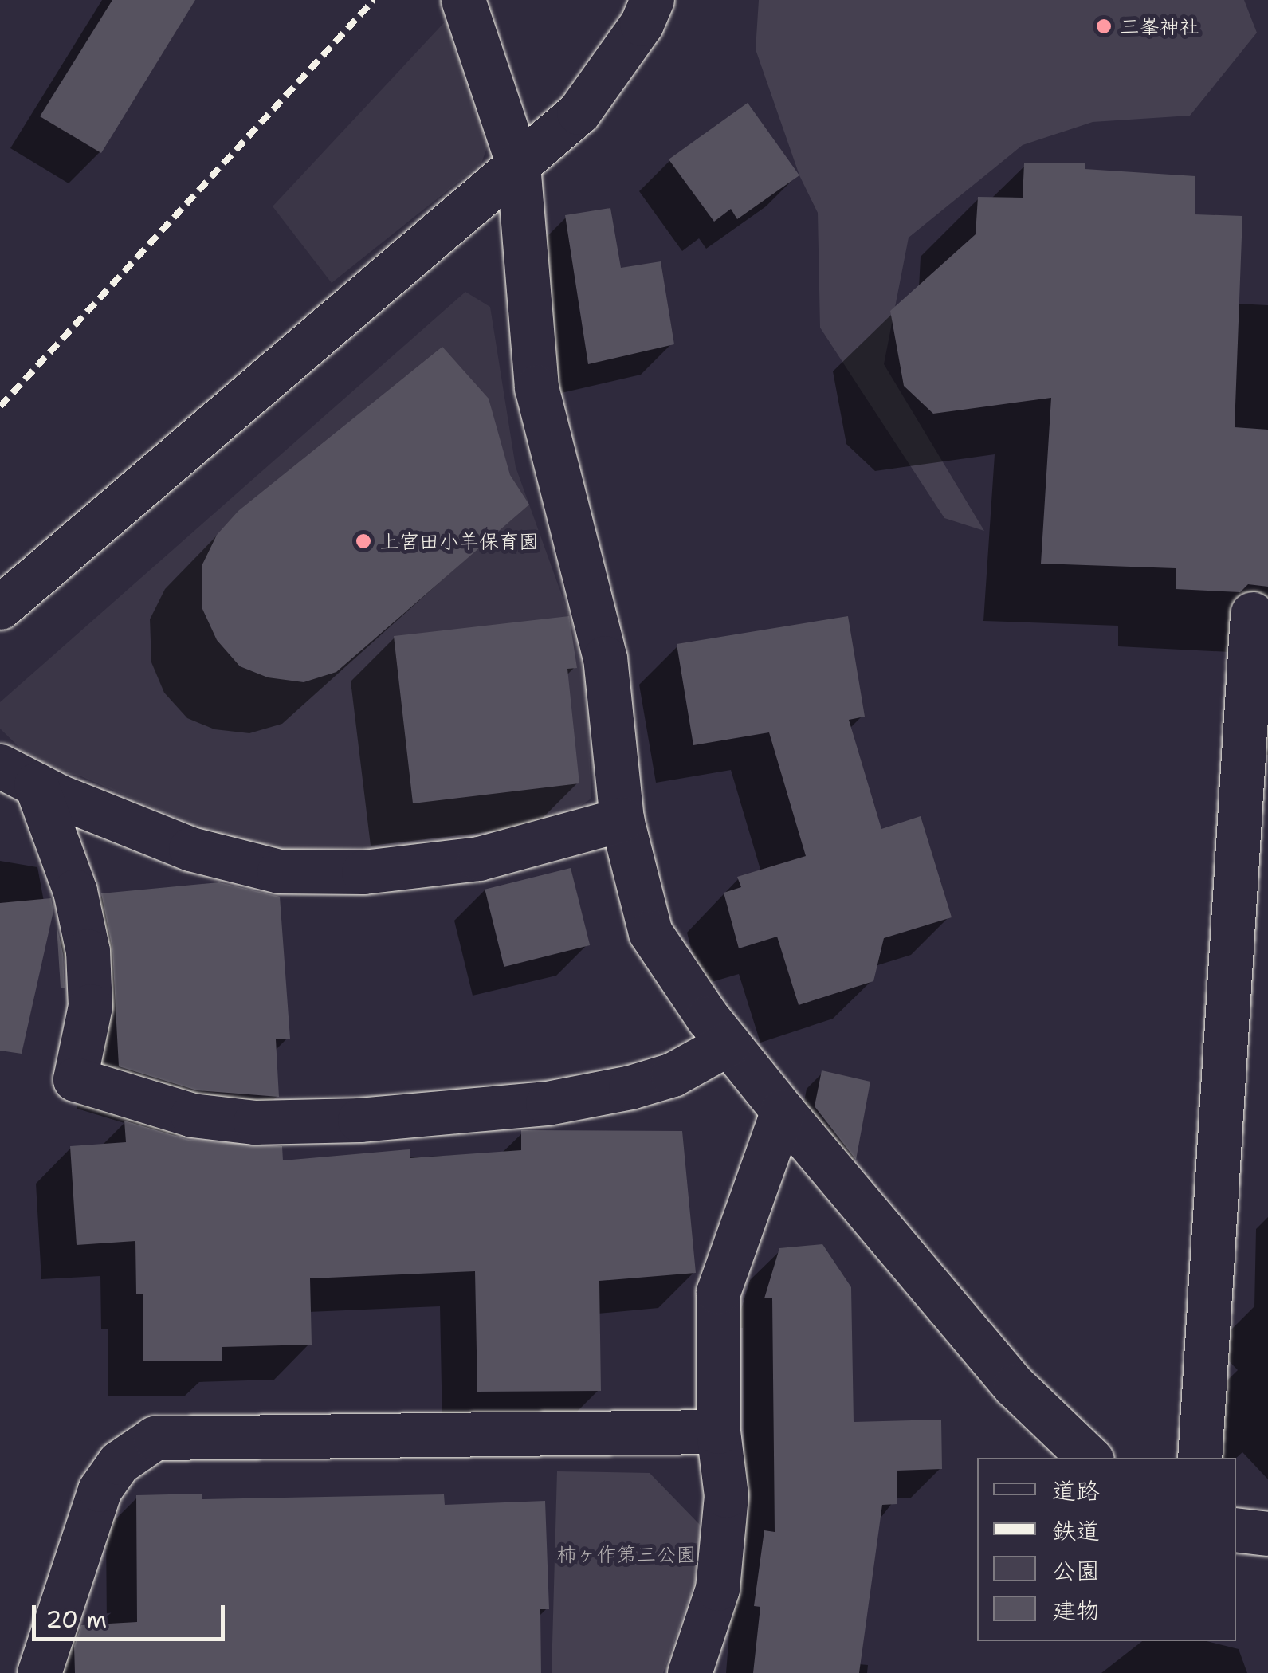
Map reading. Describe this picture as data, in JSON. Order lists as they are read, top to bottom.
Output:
{
  "parks": ["柿ヶ作第三公園"],
  "places": ["三峯神社", "上宮田小羊保育園"],
  "legend": [
    "道路",
    "鉄道",
    "公園",
    "建物"
  ],
  "scale_bar": "20 m"
}
